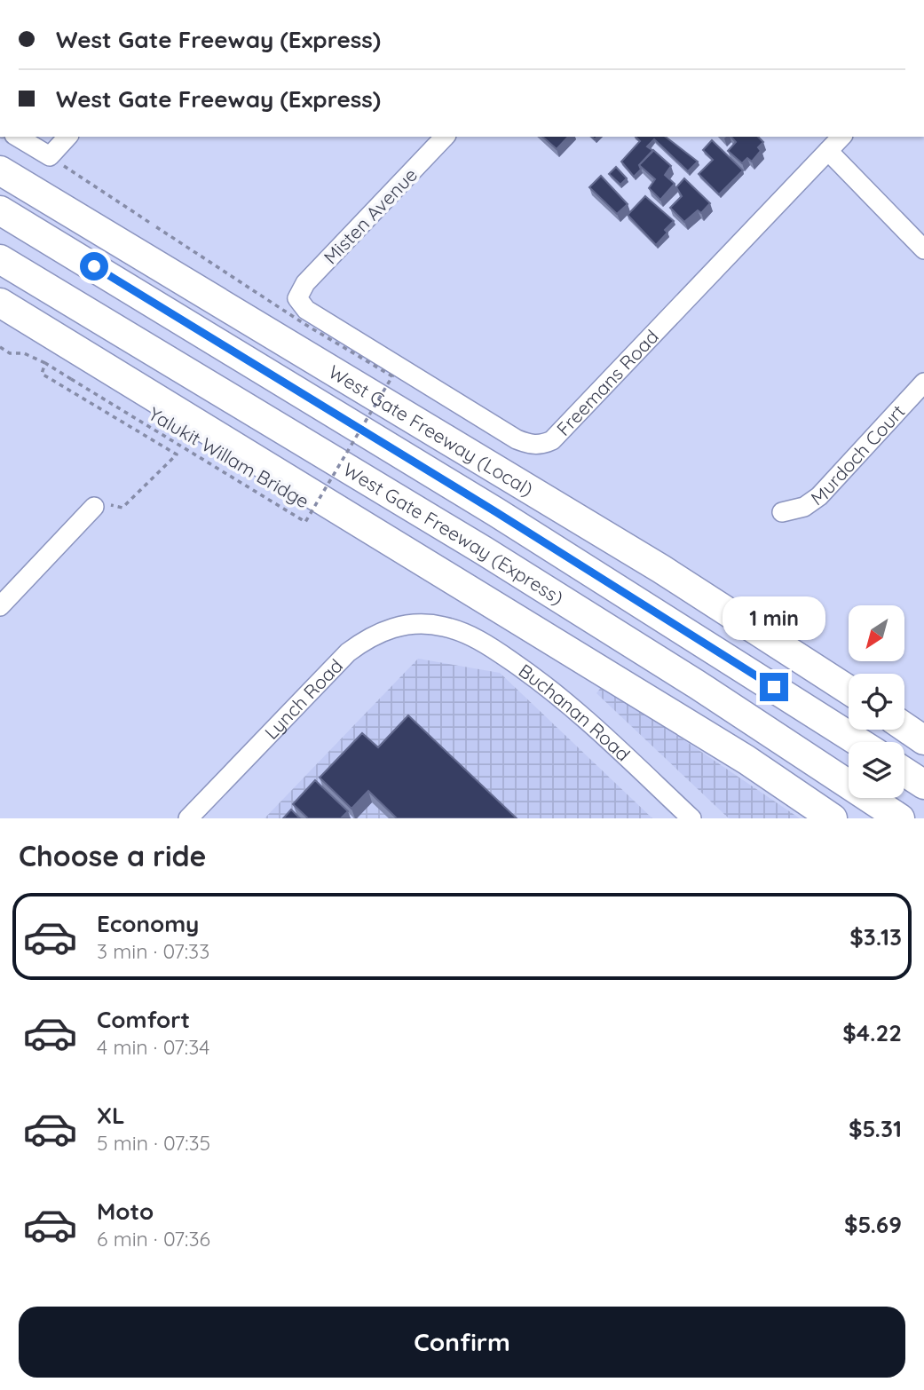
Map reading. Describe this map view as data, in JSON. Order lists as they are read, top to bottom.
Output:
{
  "streets": {
    "highway": ["West Gate Freeway (Local)", "West Gate Freeway (Express)"],
    "street": [
      "Misten Avenue",
      "Freemans Road",
      "Murdoch Court",
      "Lynch Road",
      "Buchanan Road"
    ],
    "path": ["Yalukit Willam Bridge"]
  },
  "crossings": [
    ["Misten Avenue", "Freemans Road"],
    ["Lynch Road", "Buchanan Road"]
  ],
  "north": "bottom left",
  "page": {
    "banner": ["West Gate Freeway (Express)", "West Gate Freeway (Express)"],
    "bubble": "1 min",
    "heading": "Choose a ride",
    "list": [
      {
        "name": "Economy",
        "note": "3 min · 07:33",
        "value": "$3.13"
      },
      {
        "name": "Comfort",
        "note": "4 min · 07:34",
        "value": "$4.22"
      },
      {
        "name": "XL",
        "note": "5 min · 07:35",
        "value": "$5.31"
      },
      {
        "name": "Moto",
        "note": "6 min · 07:36",
        "value": "$5.69"
      }
    ],
    "buttons": "Confirm"
  }
}
